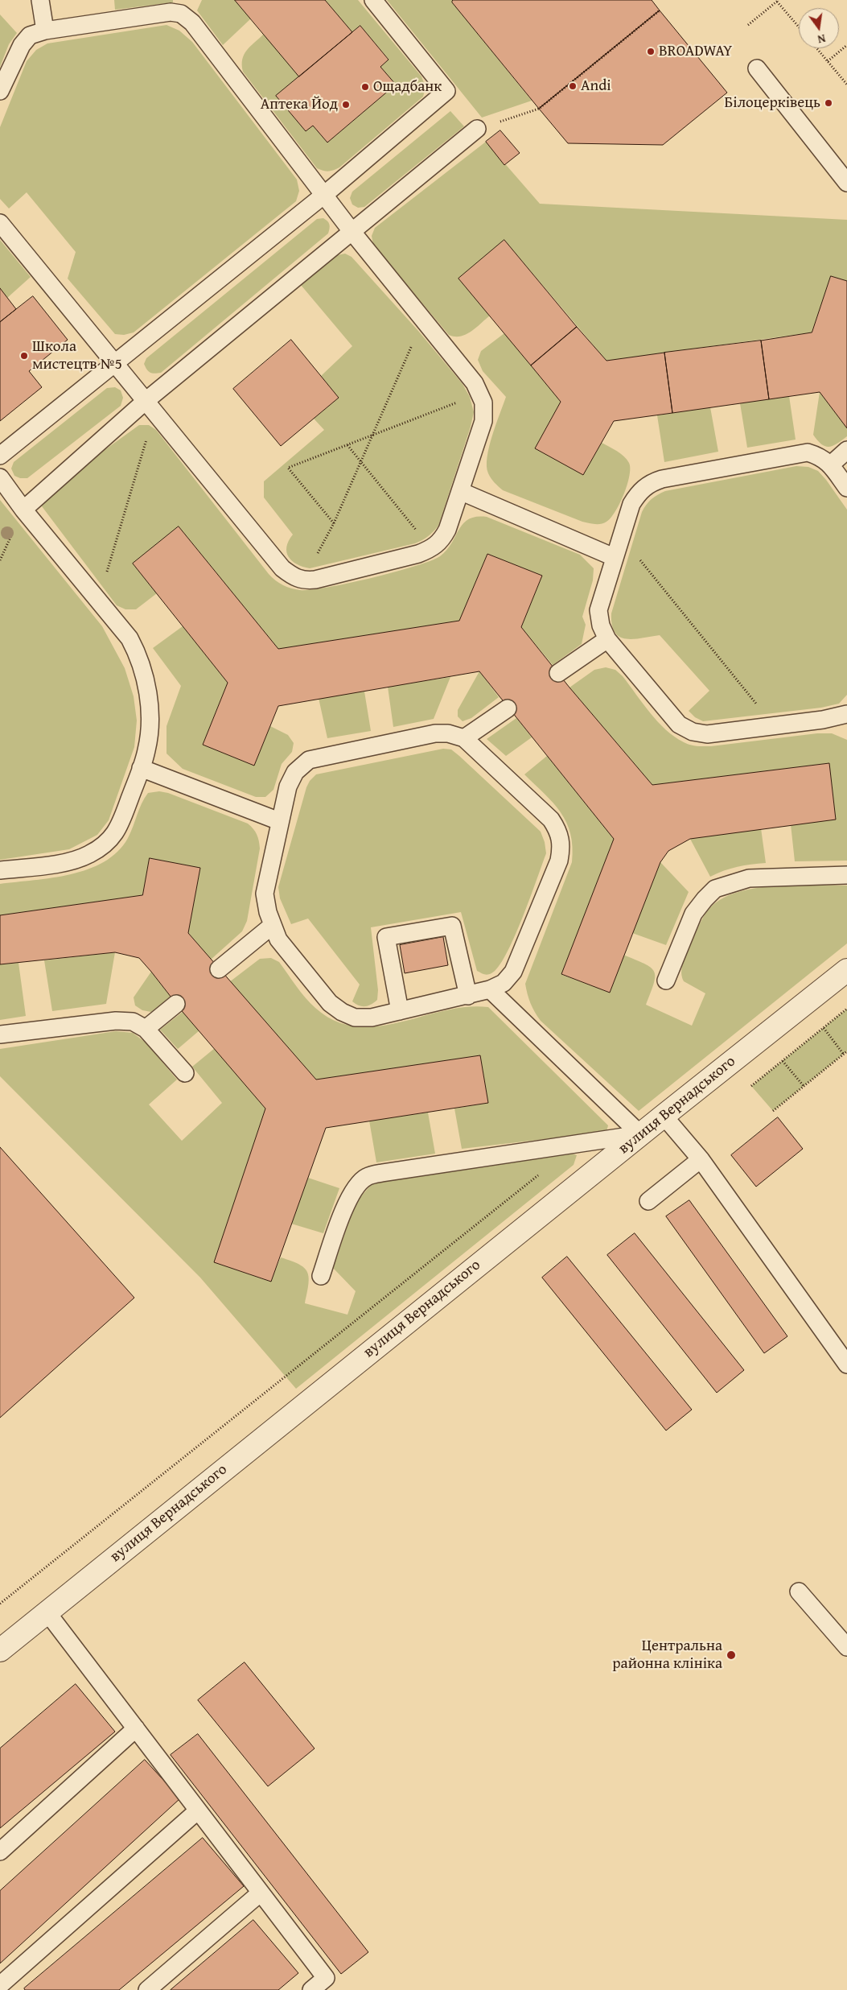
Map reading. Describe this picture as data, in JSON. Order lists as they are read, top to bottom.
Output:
{
  "streets": {
    "street": ["вулиця Вернадського"]
  },
  "places": [
    "BROADWAY",
    "Andi",
    "Ощадбанк",
    "Білоцерківець",
    "Аптека Йод",
    "Школа мистецтв №5",
    "Центральна районна клініка"
  ],
  "north": "bottom"
}
